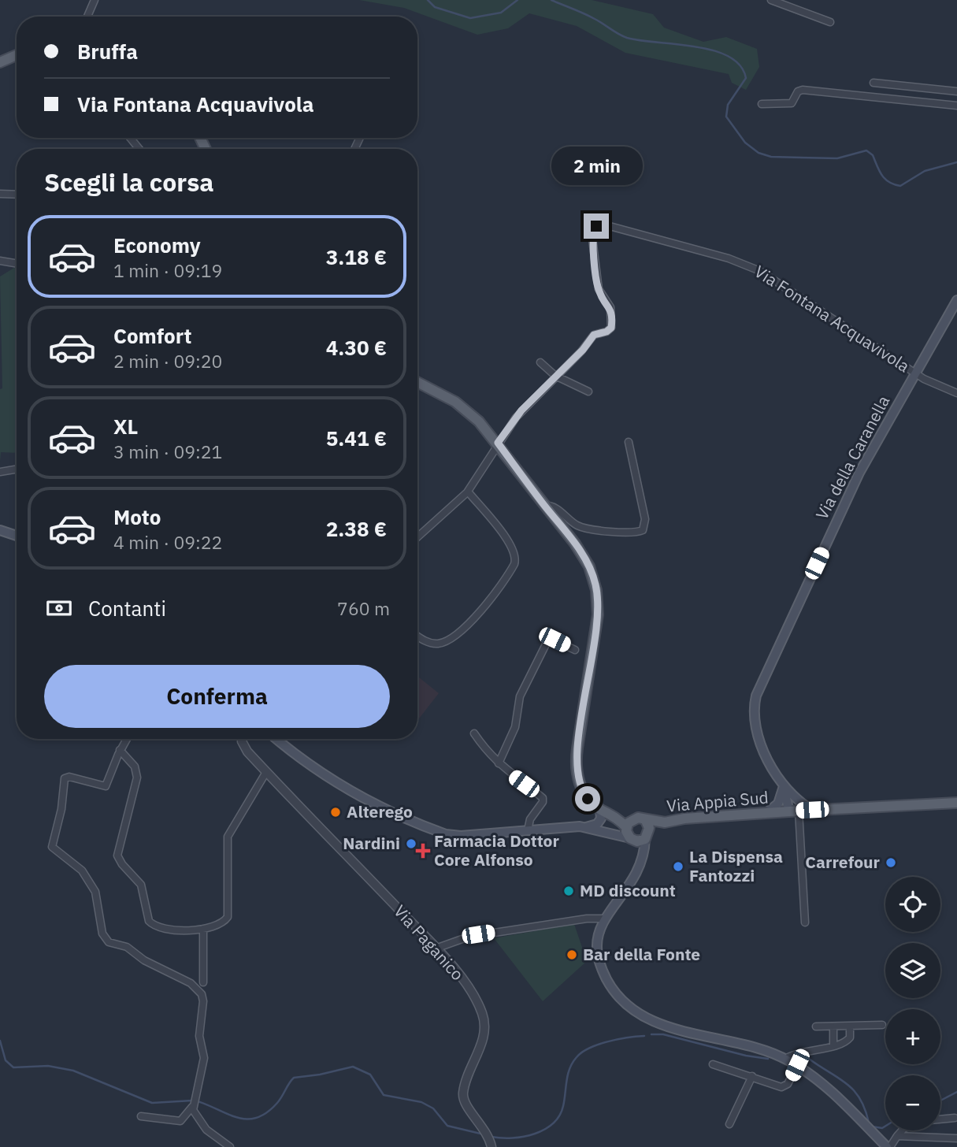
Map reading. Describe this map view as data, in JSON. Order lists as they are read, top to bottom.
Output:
{
  "streets": {
    "main road": ["Via della Caranella", "Via Appia Sud"],
    "street": ["Via Fontana Acquavivola", "Via Paganico"]
  },
  "crossings": [
    ["Via Fontana Acquavivola", "Via della Caranella"],
    ["Via della Caranella", "Via Appia Sud"]
  ],
  "places": {
    "other": [
      "Alterego",
      "Nardini",
      "Carrefour",
      "La Dispensa Fantozzi",
      "MD discount",
      "Bar della Fonte"
    ],
    "health": ["Farmacia Dottor Core Alfonso"]
  },
  "page": {
    "banner": ["Bruffa", "Via Fontana Acquavivola"],
    "bubble": "2 min",
    "heading": "Scegli la corsa",
    "list": [
      {
        "name": "Economy",
        "note": "1 min · 09:19",
        "value": "3.18 €"
      },
      {
        "name": "Comfort",
        "note": "2 min · 09:20",
        "value": "4.30 €"
      },
      {
        "name": "XL",
        "note": "3 min · 09:21",
        "value": "5.41 €"
      },
      {
        "name": "Moto",
        "note": "4 min · 09:22",
        "value": "2.38 €"
      }
    ],
    "pay": ["Contanti", "760 m"],
    "buttons": "Conferma",
    "map_buttons": ["+", "−"]
  }
}
